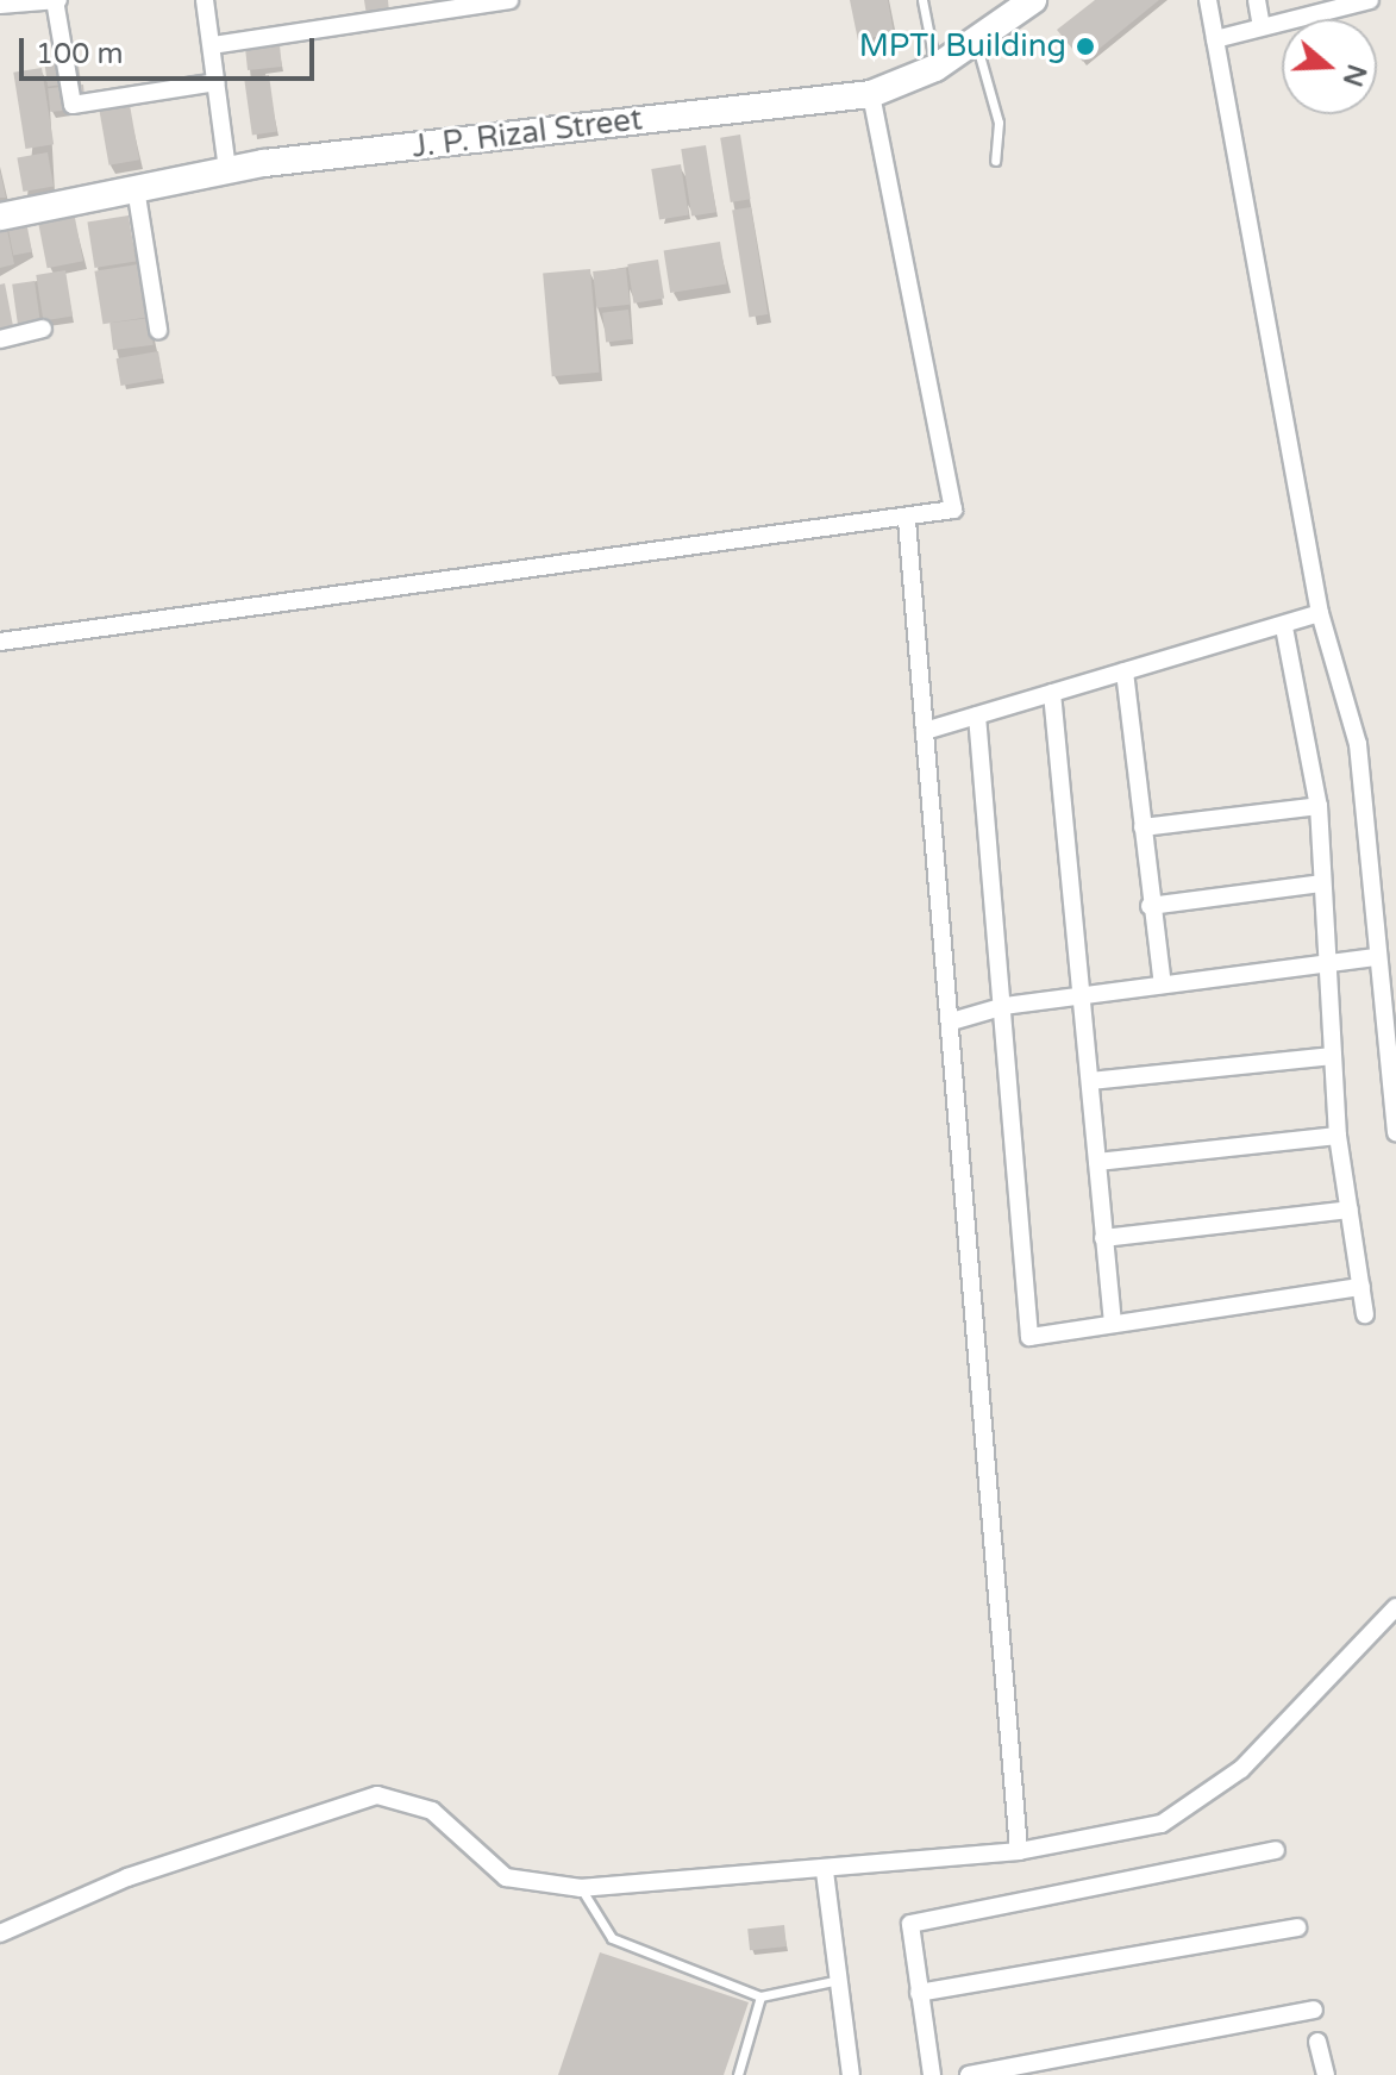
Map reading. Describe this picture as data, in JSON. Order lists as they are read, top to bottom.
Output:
{
  "streets": {
    "main road": ["J. P. Rizal Street"]
  },
  "places": ["MPTI Building"],
  "scale_bar": "100 m",
  "north": "right"
}
